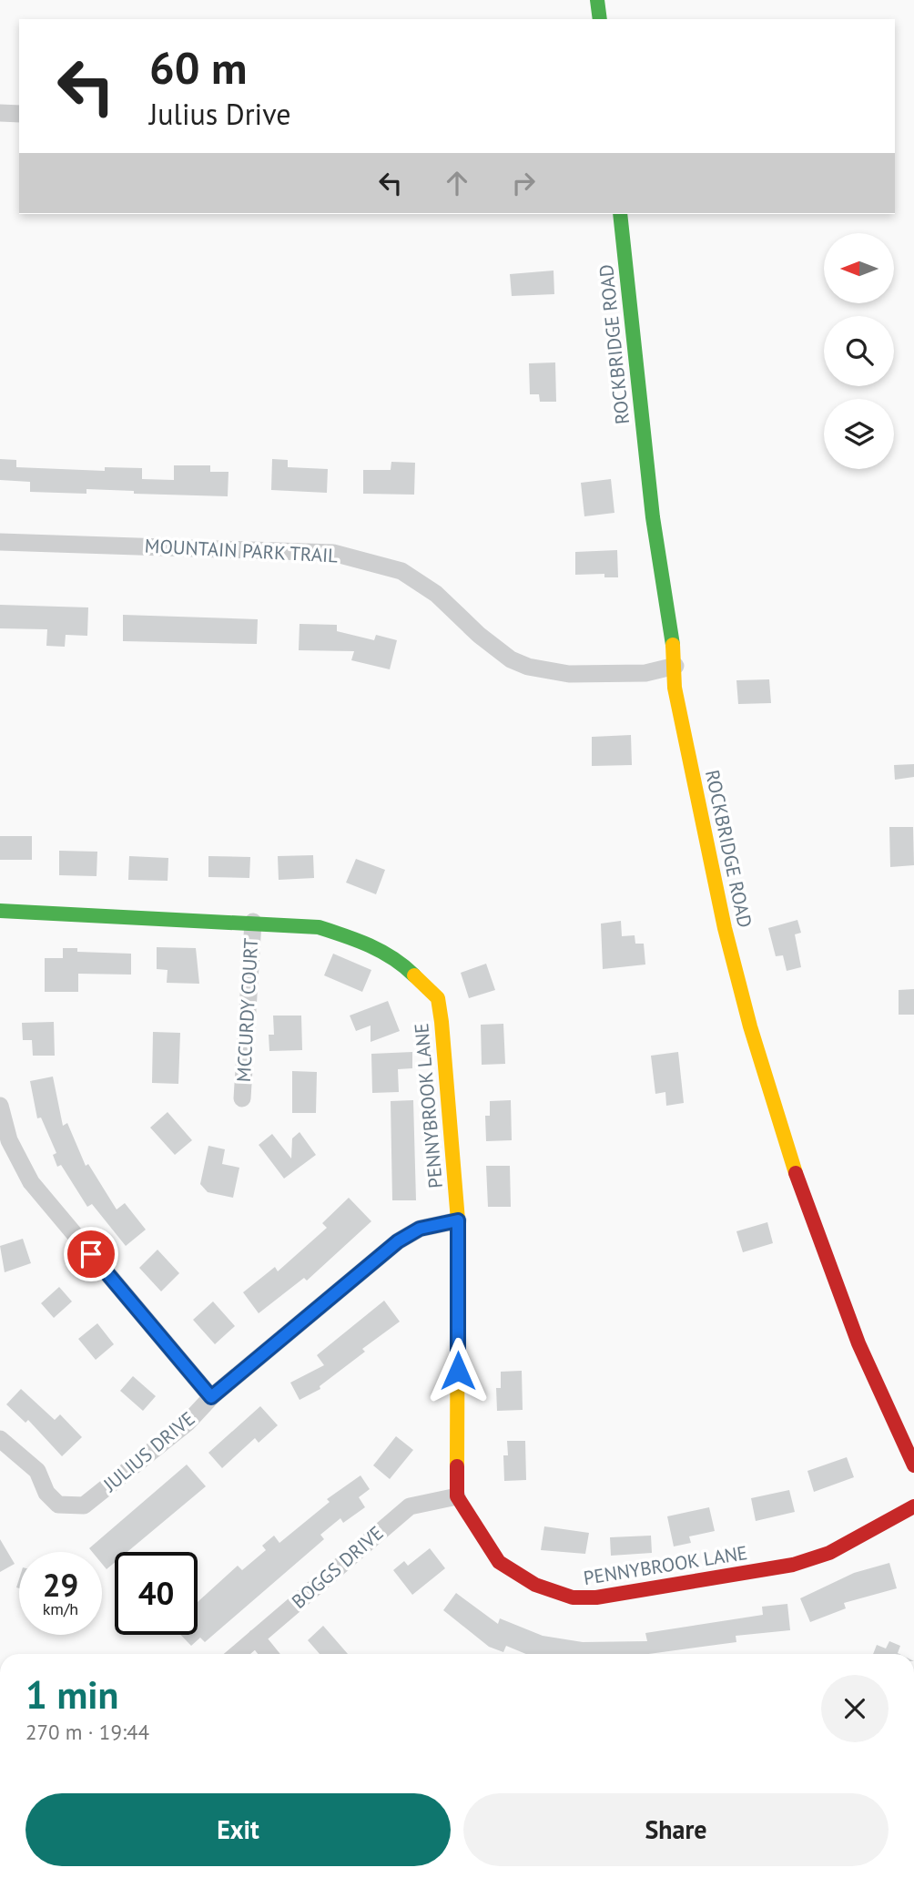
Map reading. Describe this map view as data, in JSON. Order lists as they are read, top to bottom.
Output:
{
  "streets": {
    "street": [
      "ROCKBRIDGE ROAD",
      "MOUNTAIN PARK TRAIL",
      "MCCURDY COURT",
      "PENNYBROOK LANE",
      "JULIUS DRIVE",
      "BOGGS DRIVE"
    ]
  },
  "crossings": [
    ["ROCKBRIDGE ROAD", "MOUNTAIN PARK TRAIL"],
    ["MCCURDY COURT", "PENNYBROOK LANE"],
    ["PENNYBROOK LANE", "JULIUS DRIVE"],
    ["PENNYBROOK LANE", "BOGGS DRIVE"]
  ],
  "north": "left",
  "page": {
    "turn": ["60 m", "Julius Drive"],
    "speed": "29 km/h",
    "limit": "40",
    "heading": ["1 min", "270 m · 19:44"],
    "buttons": ["Exit", "Share"]
  }
}
